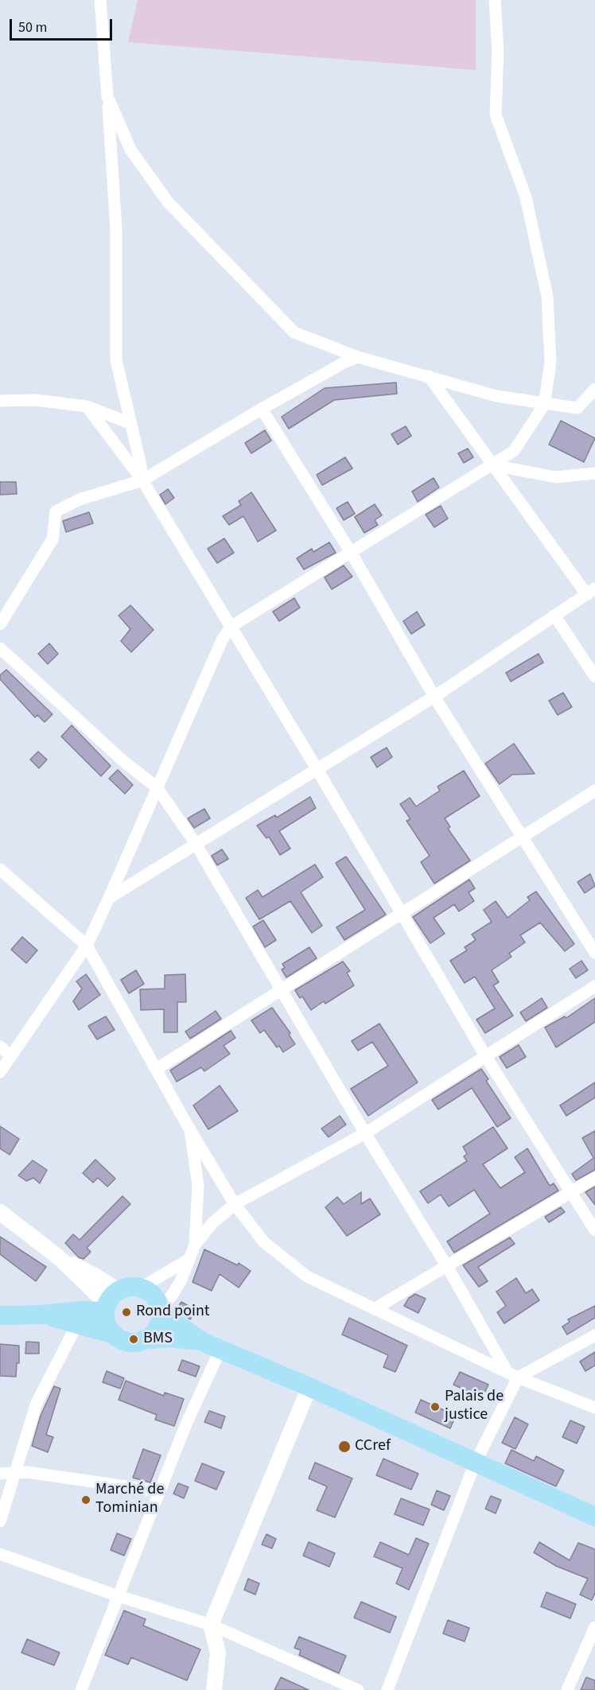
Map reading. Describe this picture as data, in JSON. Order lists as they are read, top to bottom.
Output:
{
  "places": [
    "Rond point",
    "BMS",
    "Palais de justice",
    "CCref",
    "Marché de Tominian"
  ],
  "scale_bar": "50 m"
}
